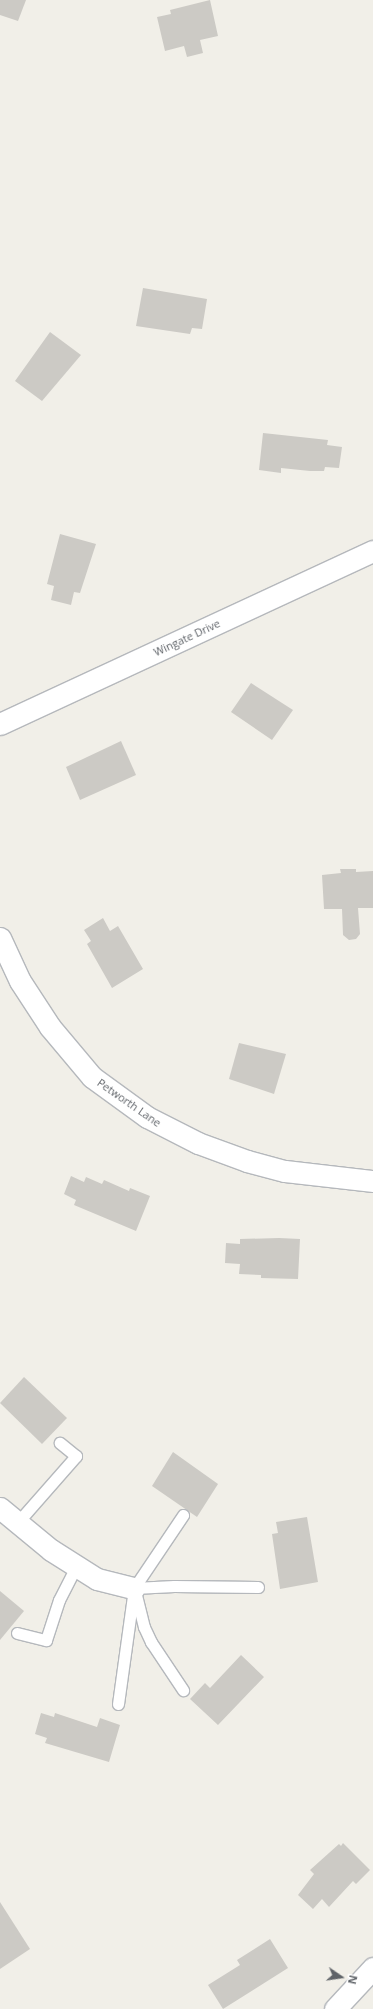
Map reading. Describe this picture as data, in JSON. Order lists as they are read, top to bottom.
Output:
{
  "streets": {
    "street": ["Wingate Drive", "Petworth Lane"]
  },
  "north": "right"
}
